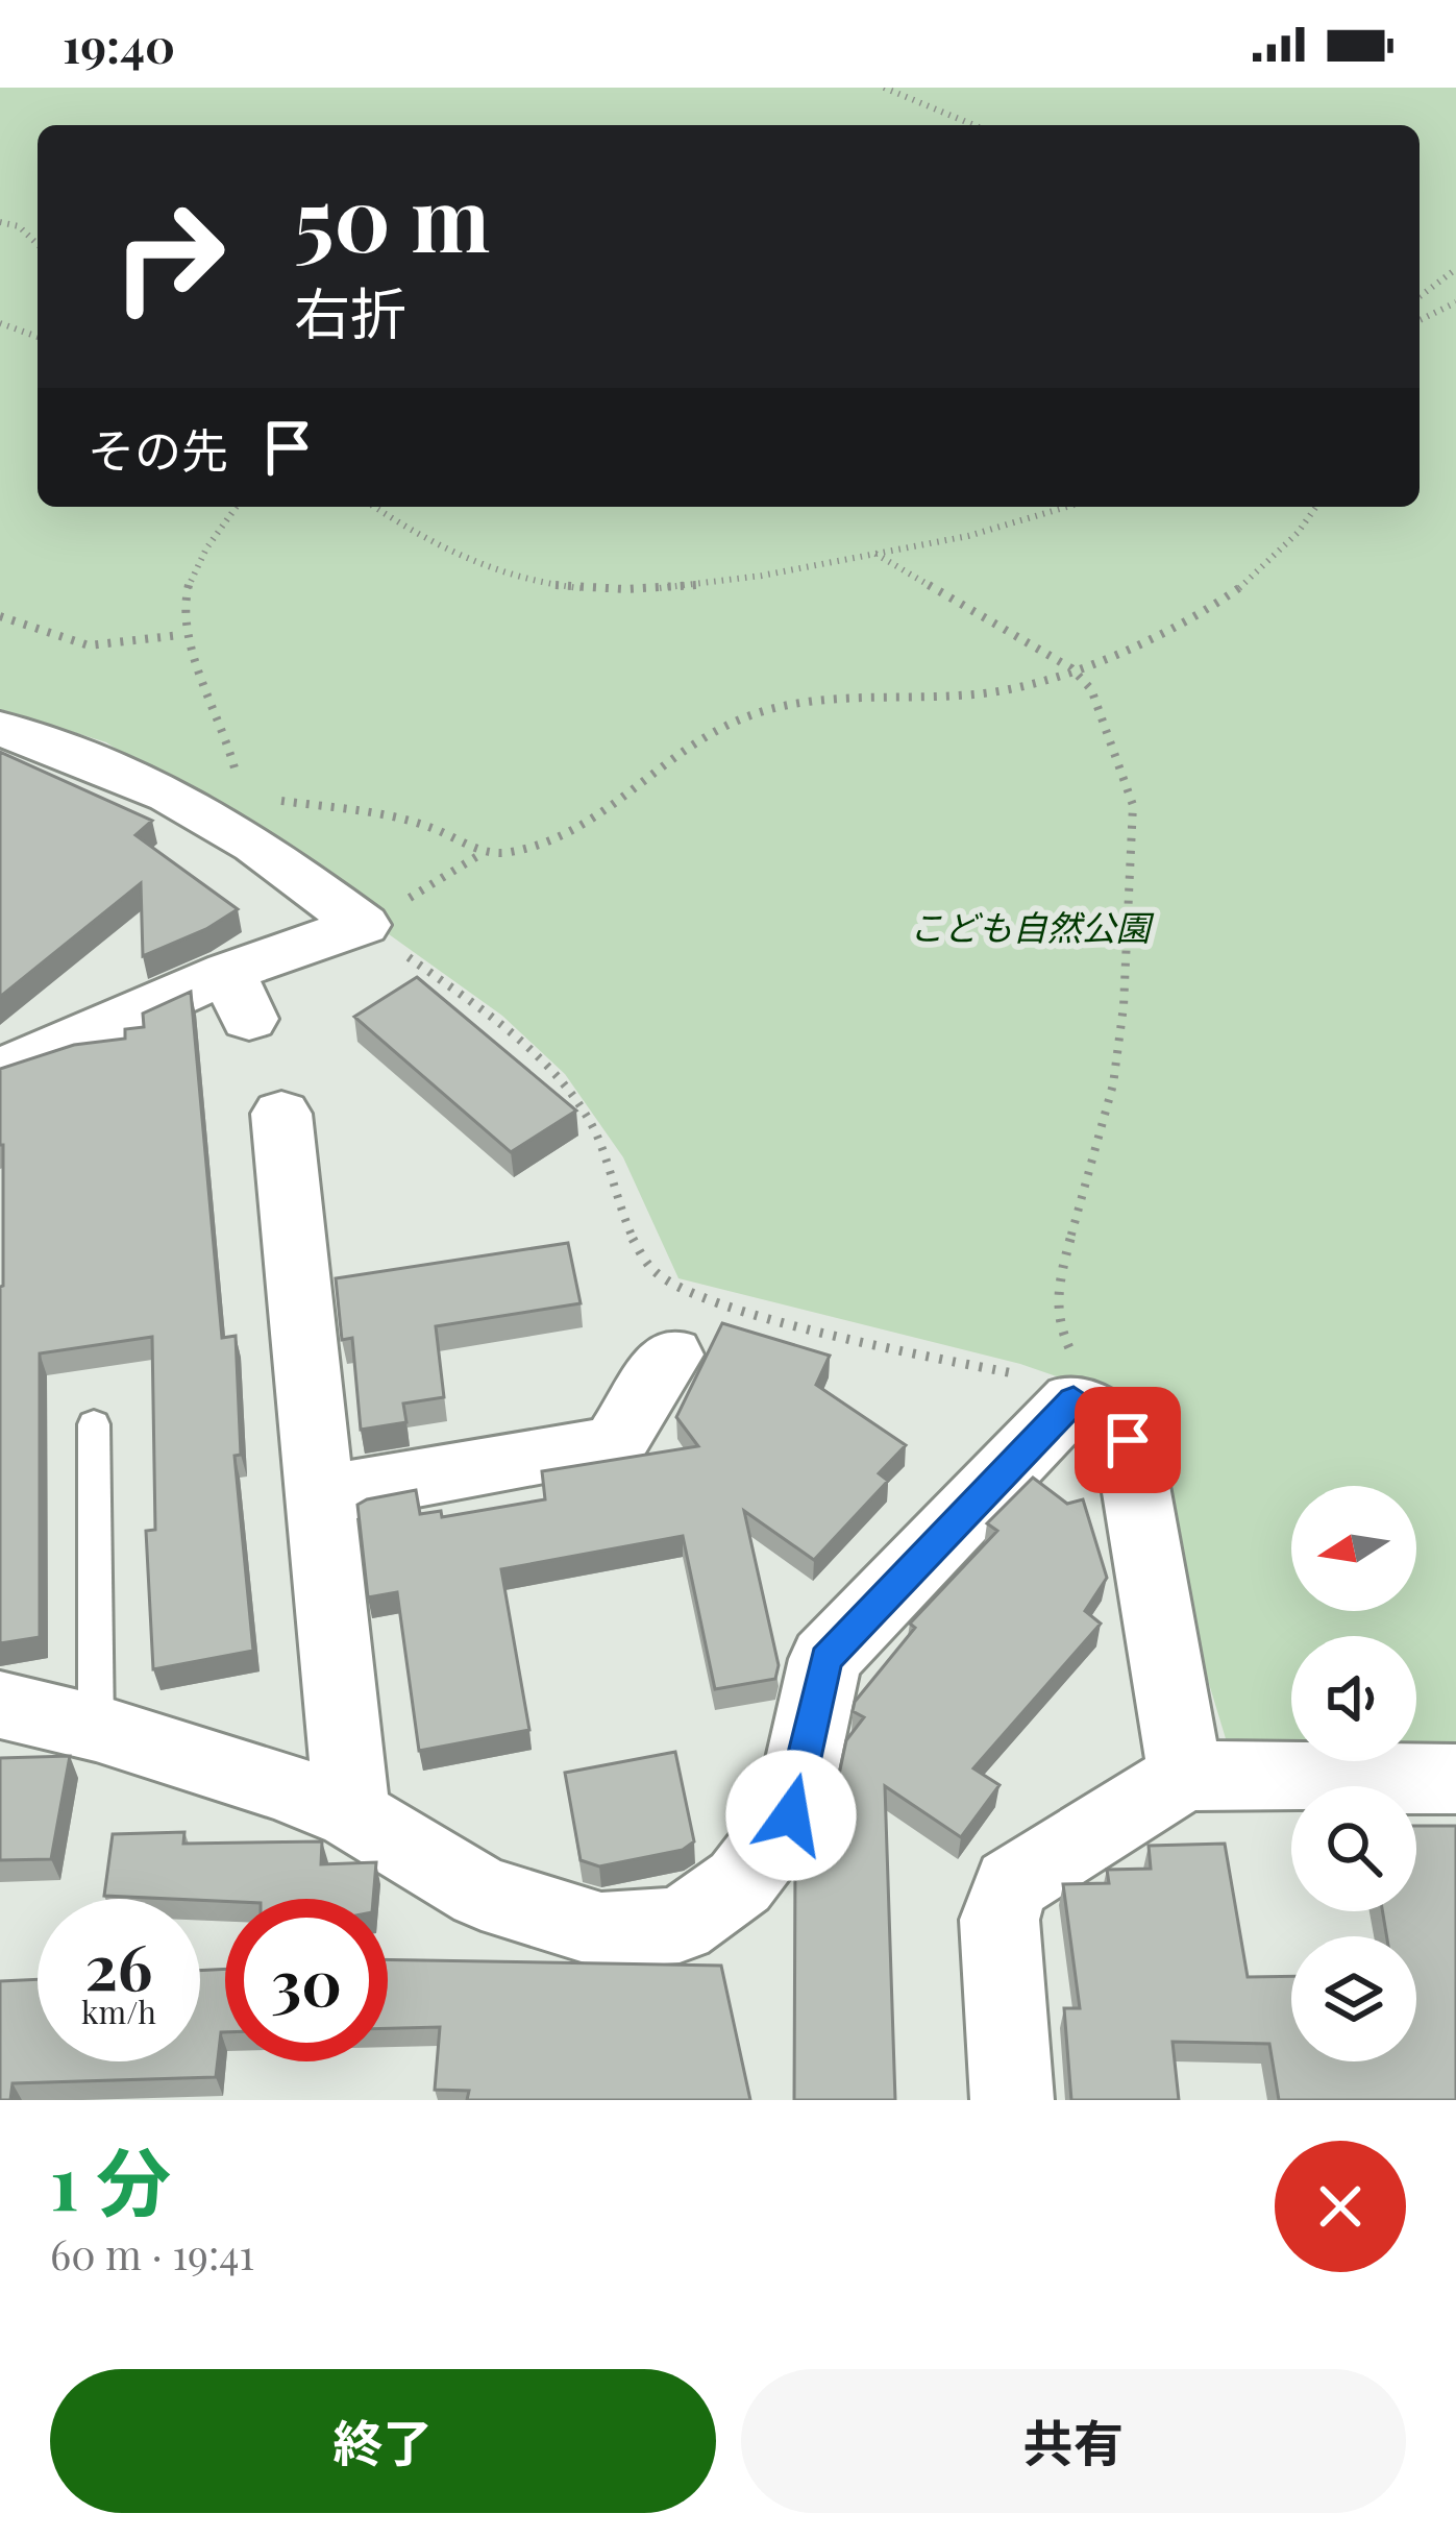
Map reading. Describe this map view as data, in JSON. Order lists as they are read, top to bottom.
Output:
{
  "parks": ["こども自然公園"],
  "north": "left",
  "page": {
    "status": "19:40",
    "turn": ["50 m", "右折"],
    "then": "その先",
    "speed": "26 km/h",
    "limit": "30",
    "heading": ["1 分", "60 m · 19:41"],
    "buttons": ["終了", "共有"]
  }
}
